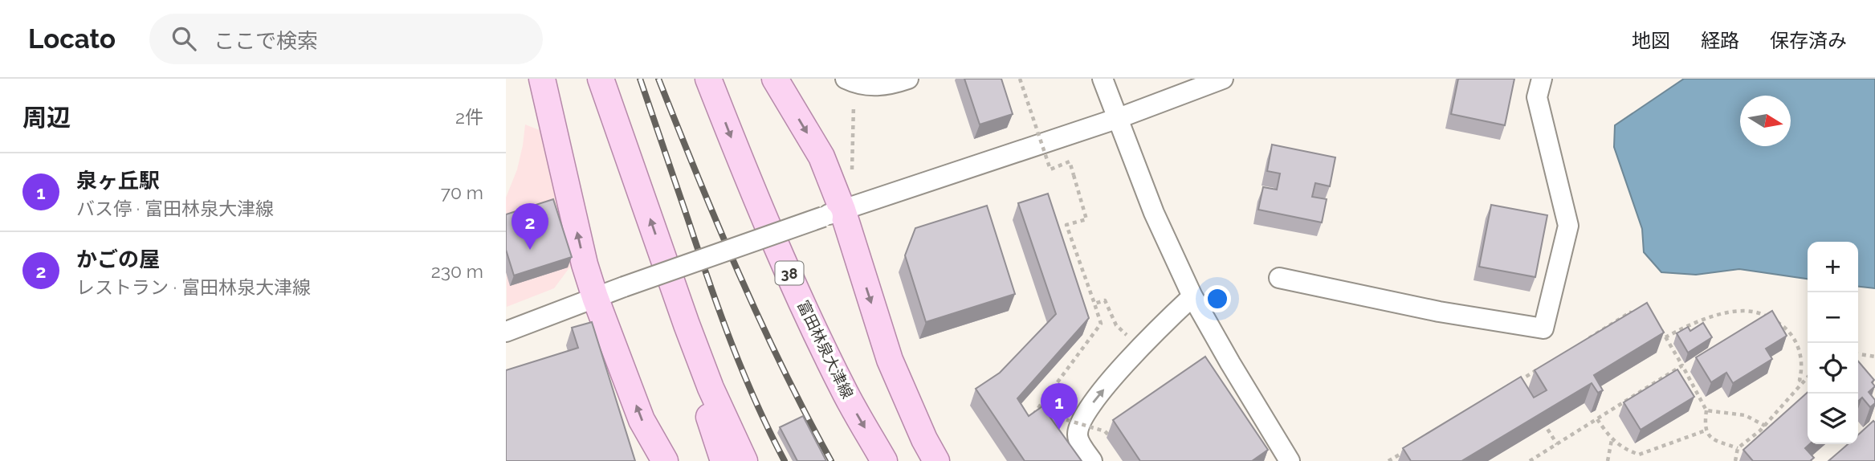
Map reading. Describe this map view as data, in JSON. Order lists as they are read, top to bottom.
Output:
{
  "streets": {
    "main road": ["38", "富田林泉大津線"]
  },
  "north": "right",
  "page": {
    "header": "Locato",
    "search": "ここで検索",
    "nav": ["地図", "経路", "保存済み"],
    "heading": ["周辺", "2件"],
    "list": [
      {
        "mark": "1",
        "name": "泉ヶ丘駅",
        "note": "バス停 · 富田林泉大津線",
        "value": "70 m"
      },
      {
        "mark": "2",
        "name": "かごの屋",
        "note": "レストラン · 富田林泉大津線",
        "value": "230 m"
      }
    ],
    "pins": ["2", "1"],
    "map_buttons": ["+", "−"]
  }
}
